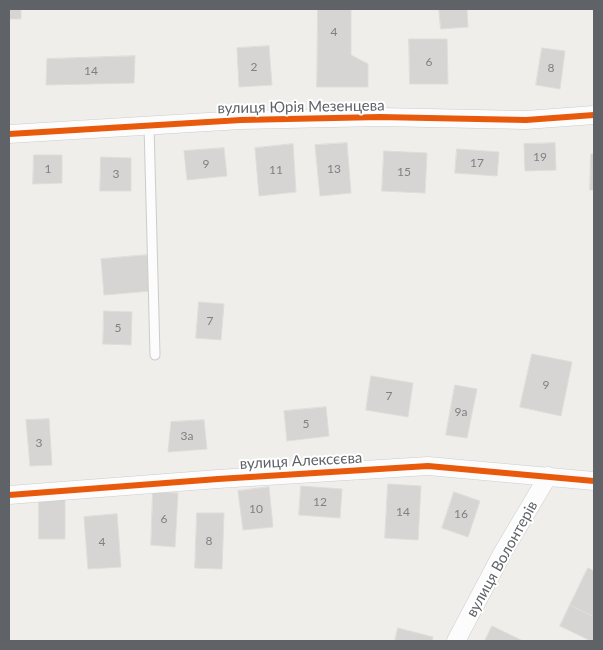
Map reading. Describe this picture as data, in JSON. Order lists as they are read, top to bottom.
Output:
{
  "streets": {
    "street": ["вулиця Юрія Мезенцева", "вулиця Алексєєва", "вулиця Волонтерів"]
  },
  "crossings": [
    ["вулиця Алексєєва", "вулиця Волонтерів"]
  ],
  "house_numbers": [
    "4",
    "6",
    "2",
    "8",
    "14",
    "19",
    "17",
    "9",
    "1",
    "13",
    "11",
    "15",
    "3",
    "7",
    "5",
    "9",
    "7",
    "9а",
    "5",
    "3а",
    "3",
    "12",
    "10",
    "14",
    "16",
    "6",
    "8",
    "4"
  ]
}
